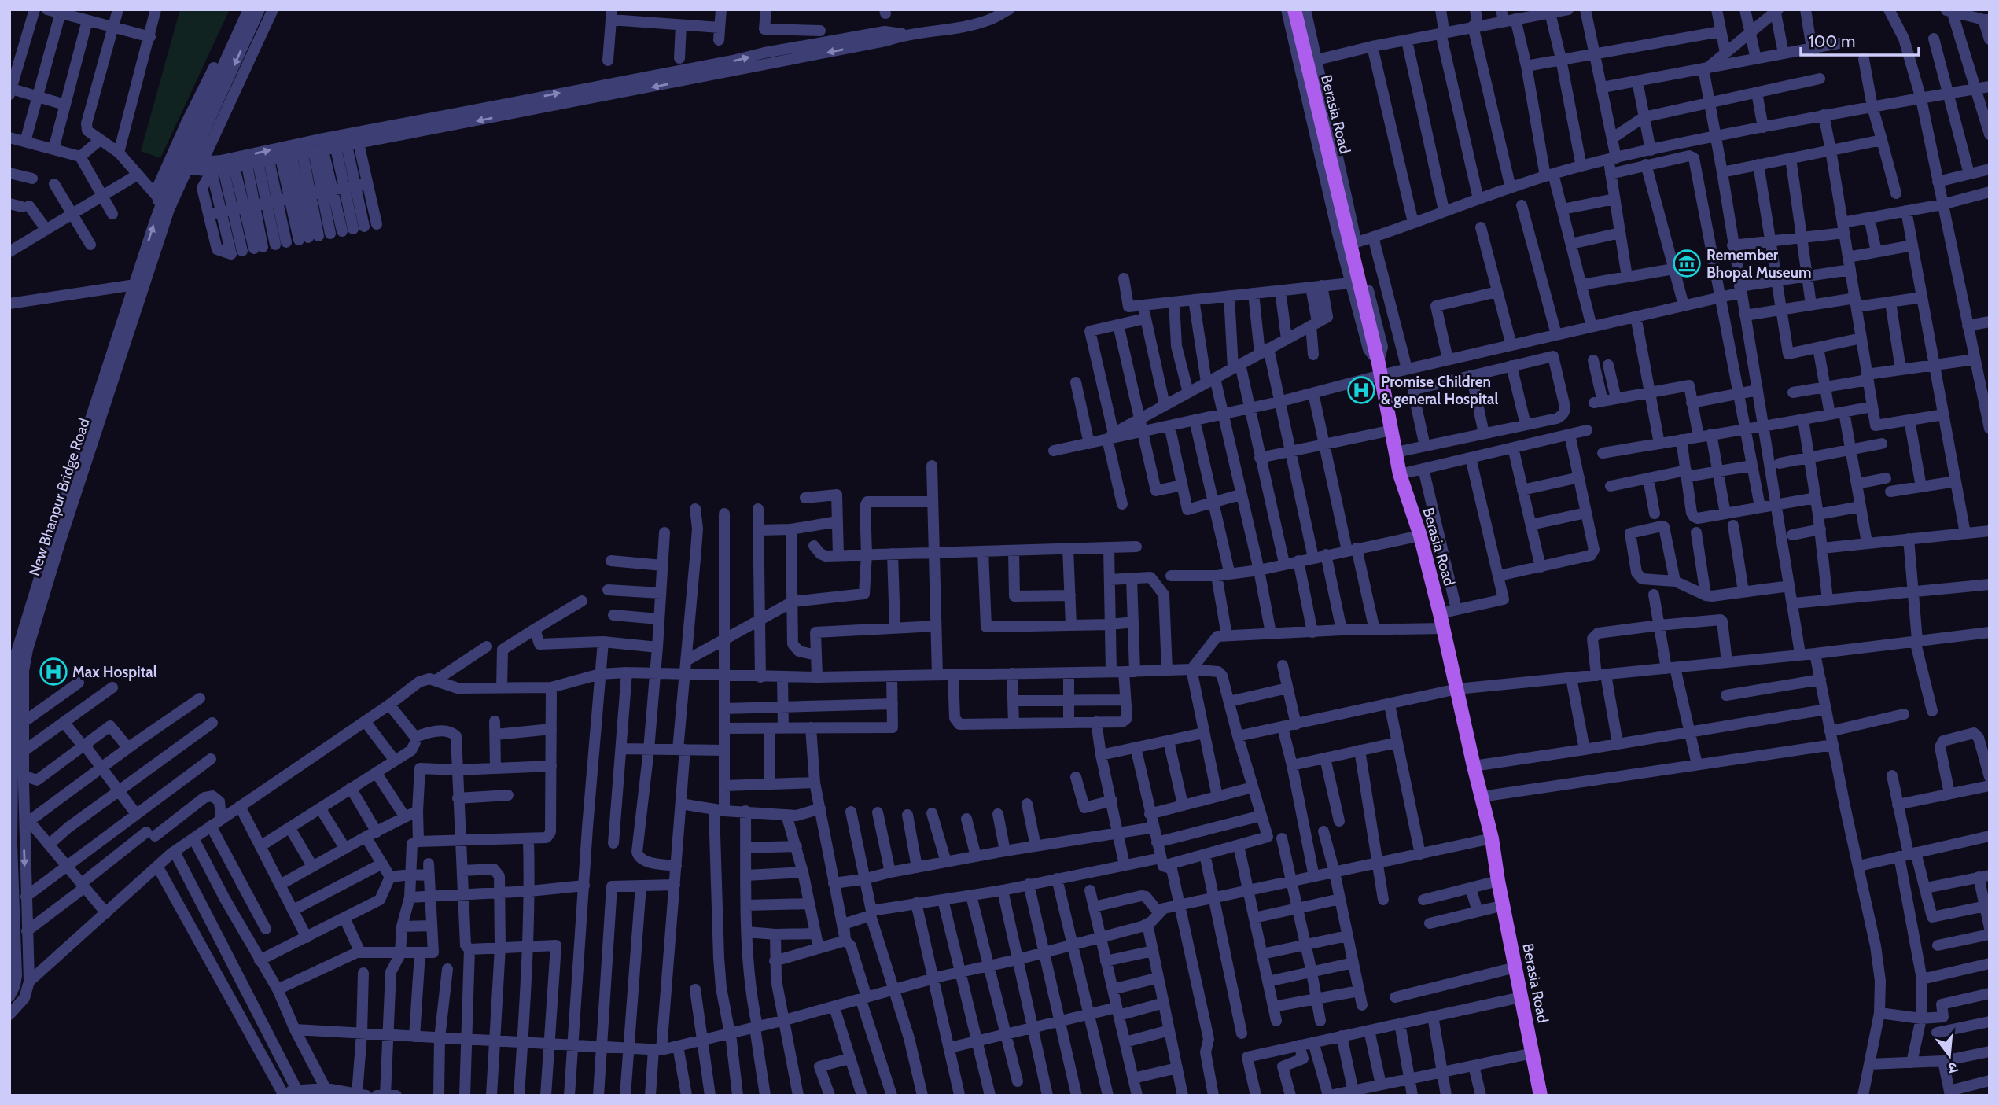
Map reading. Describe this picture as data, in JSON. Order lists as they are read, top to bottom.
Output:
{
  "streets": {
    "main road": ["Berasia Road"],
    "street": ["New Bhanpur Bridge Road"]
  },
  "places": {
    "museum": ["Remember Bhopal Museum"],
    "hospital": ["Promise Children & general Hospital", "Max Hospital"]
  },
  "scale_bar": "100 m",
  "north": "bottom"
}
